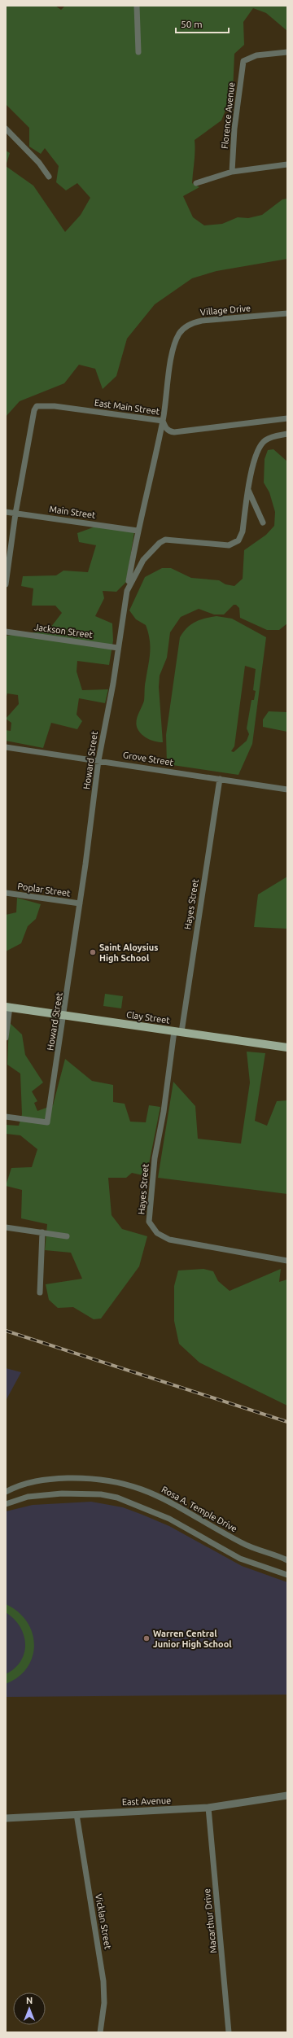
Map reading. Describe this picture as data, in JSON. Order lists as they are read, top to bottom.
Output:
{
  "streets": {
    "main road": ["Clay Street"],
    "street": [
      "Florence Avenue",
      "Village Drive",
      "East Main Street",
      "Main Street",
      "Jackson Street",
      "Grove Street",
      "Howard Street",
      "Poplar Street",
      "Hayes Street",
      "Rosa A. Temple Drive",
      "East Avenue",
      "Macarthur Drive",
      "Vicklan Street"
    ]
  },
  "crossings": [
    ["Village Drive", "East Main Street"],
    ["East Main Street", "Main Street"],
    ["Jackson Street", "Howard Street"],
    ["Grove Street", "Howard Street"],
    ["Grove Street", "Hayes Street"],
    ["Howard Street", "Poplar Street"],
    ["Howard Street", "Clay Street"],
    ["Hayes Street", "Clay Street"],
    ["East Avenue", "Macarthur Drive"],
    ["East Avenue", "Vicklan Street"]
  ],
  "places": ["Saint Aloysius High School", "Warren Central Junior High School"],
  "scale_bar": "50 m",
  "north": "top"
}
